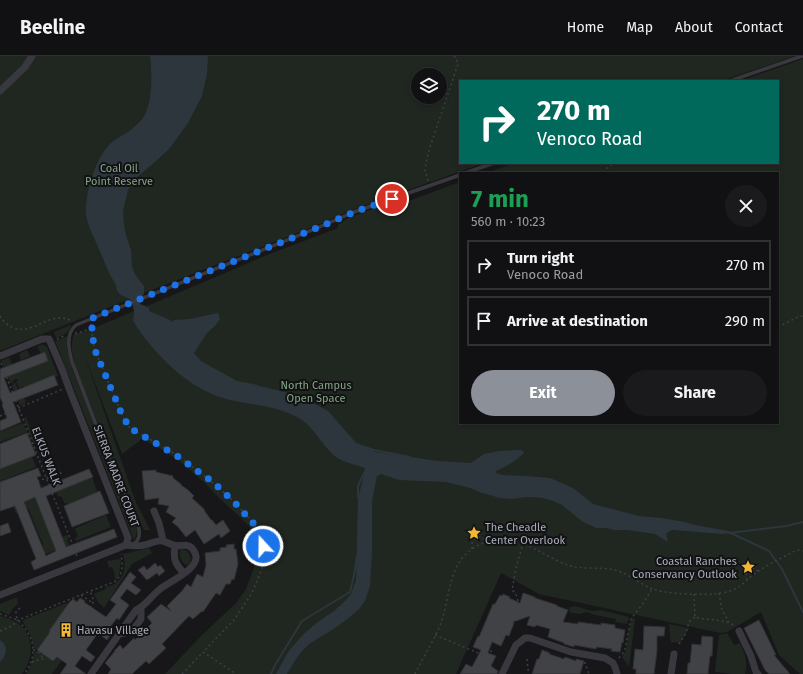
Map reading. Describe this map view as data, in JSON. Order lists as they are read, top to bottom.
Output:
{
  "streets": {
    "street": ["SIERRA MADRE COURT"],
    "path": ["ELKUS WALK"]
  },
  "parks": ["Coal Oil Point Reserve", "North Campus Open Space"],
  "places": {
    "place": ["The Cheadle Center Overlook", "Coastal Ranches Conservancy Outlook"],
    "building": ["Havasu Village"]
  },
  "page": {
    "header": "Beeline",
    "nav": [
      "Home",
      "Map",
      "About",
      "Contact"
    ],
    "turn": ["270 m", "Venoco Road"],
    "heading": ["7 min", "560 m · 10:23"],
    "list": [
      {
        "name": "Turn right",
        "note": "Venoco Road",
        "value": "270 m"
      },
      {
        "name": "Arrive at destination",
        "value": "290 m"
      }
    ],
    "buttons": ["Exit", "Share"]
  }
}
